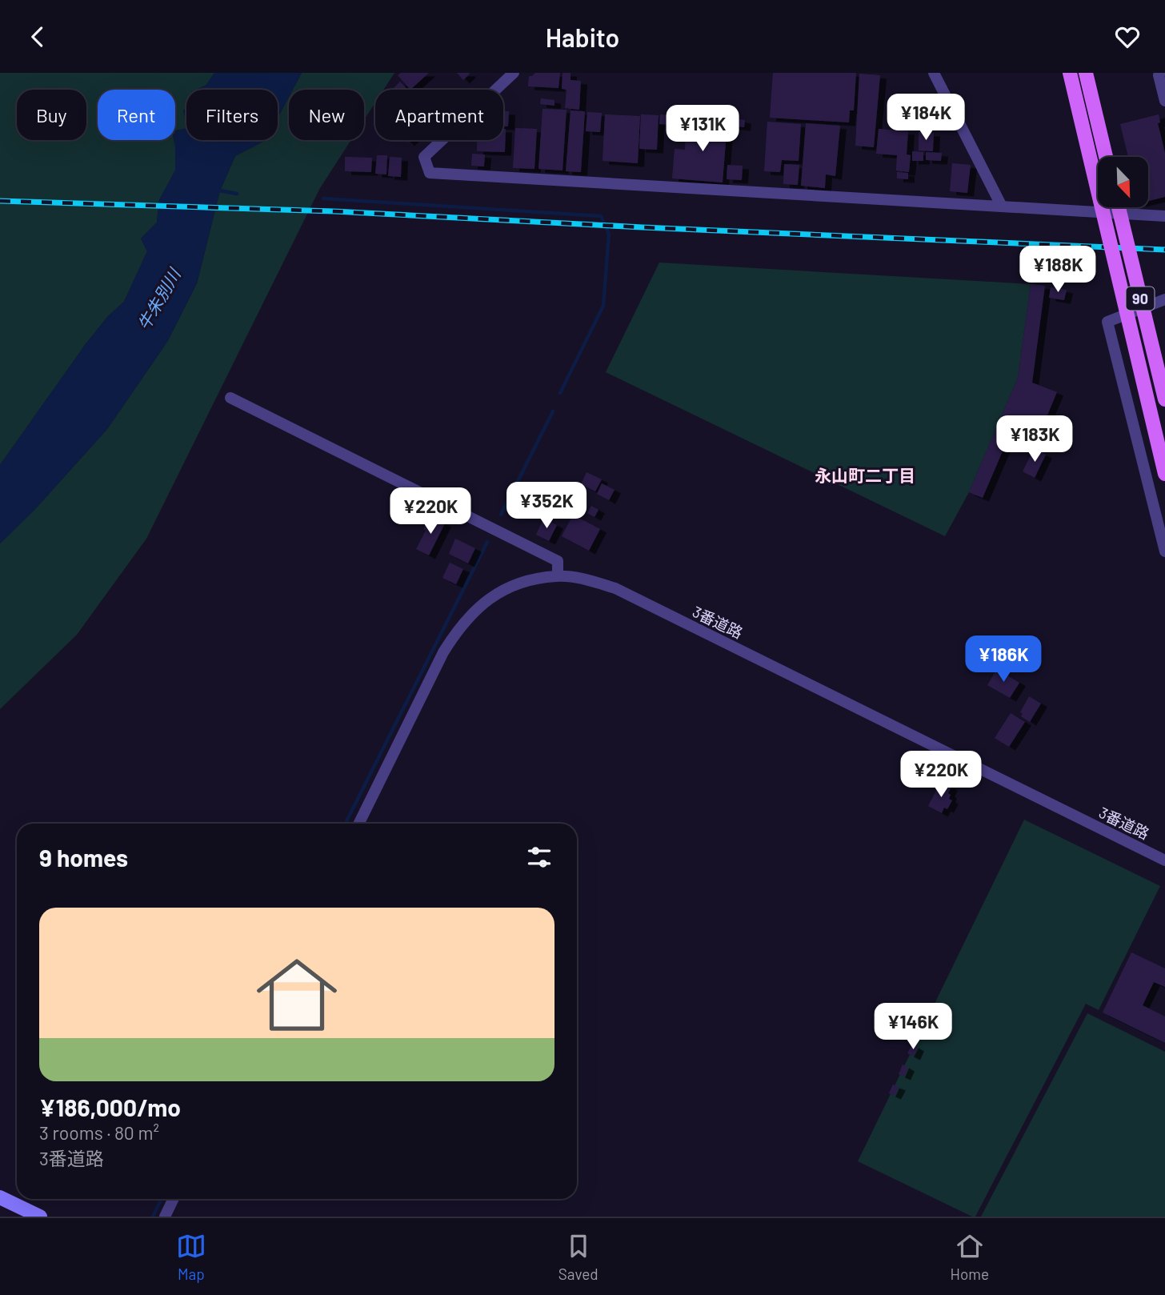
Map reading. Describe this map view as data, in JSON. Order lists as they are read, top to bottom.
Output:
{
  "streets": {
    "main road": ["90"],
    "street": ["3番道路"]
  },
  "districts": ["永山町二丁目"],
  "water": ["牛朱別川"],
  "north": "bottom right",
  "page": {
    "header": "Habito",
    "chip": [
      "Buy",
      "Rent",
      "Filters",
      "New",
      "Apartment"
    ],
    "price": [
      "¥184K",
      "¥131K",
      "¥188K",
      "¥183K",
      "¥352K",
      "¥220K",
      "¥186K",
      "¥220K",
      "¥146K"
    ],
    "heading": "9 homes",
    "list": [
      {
        "name": "¥186,000/mo",
        "note": "3 rooms · 80 m² · 3番道路"
      }
    ],
    "tabs": ["Map", "Saved", "Home"]
  }
}
